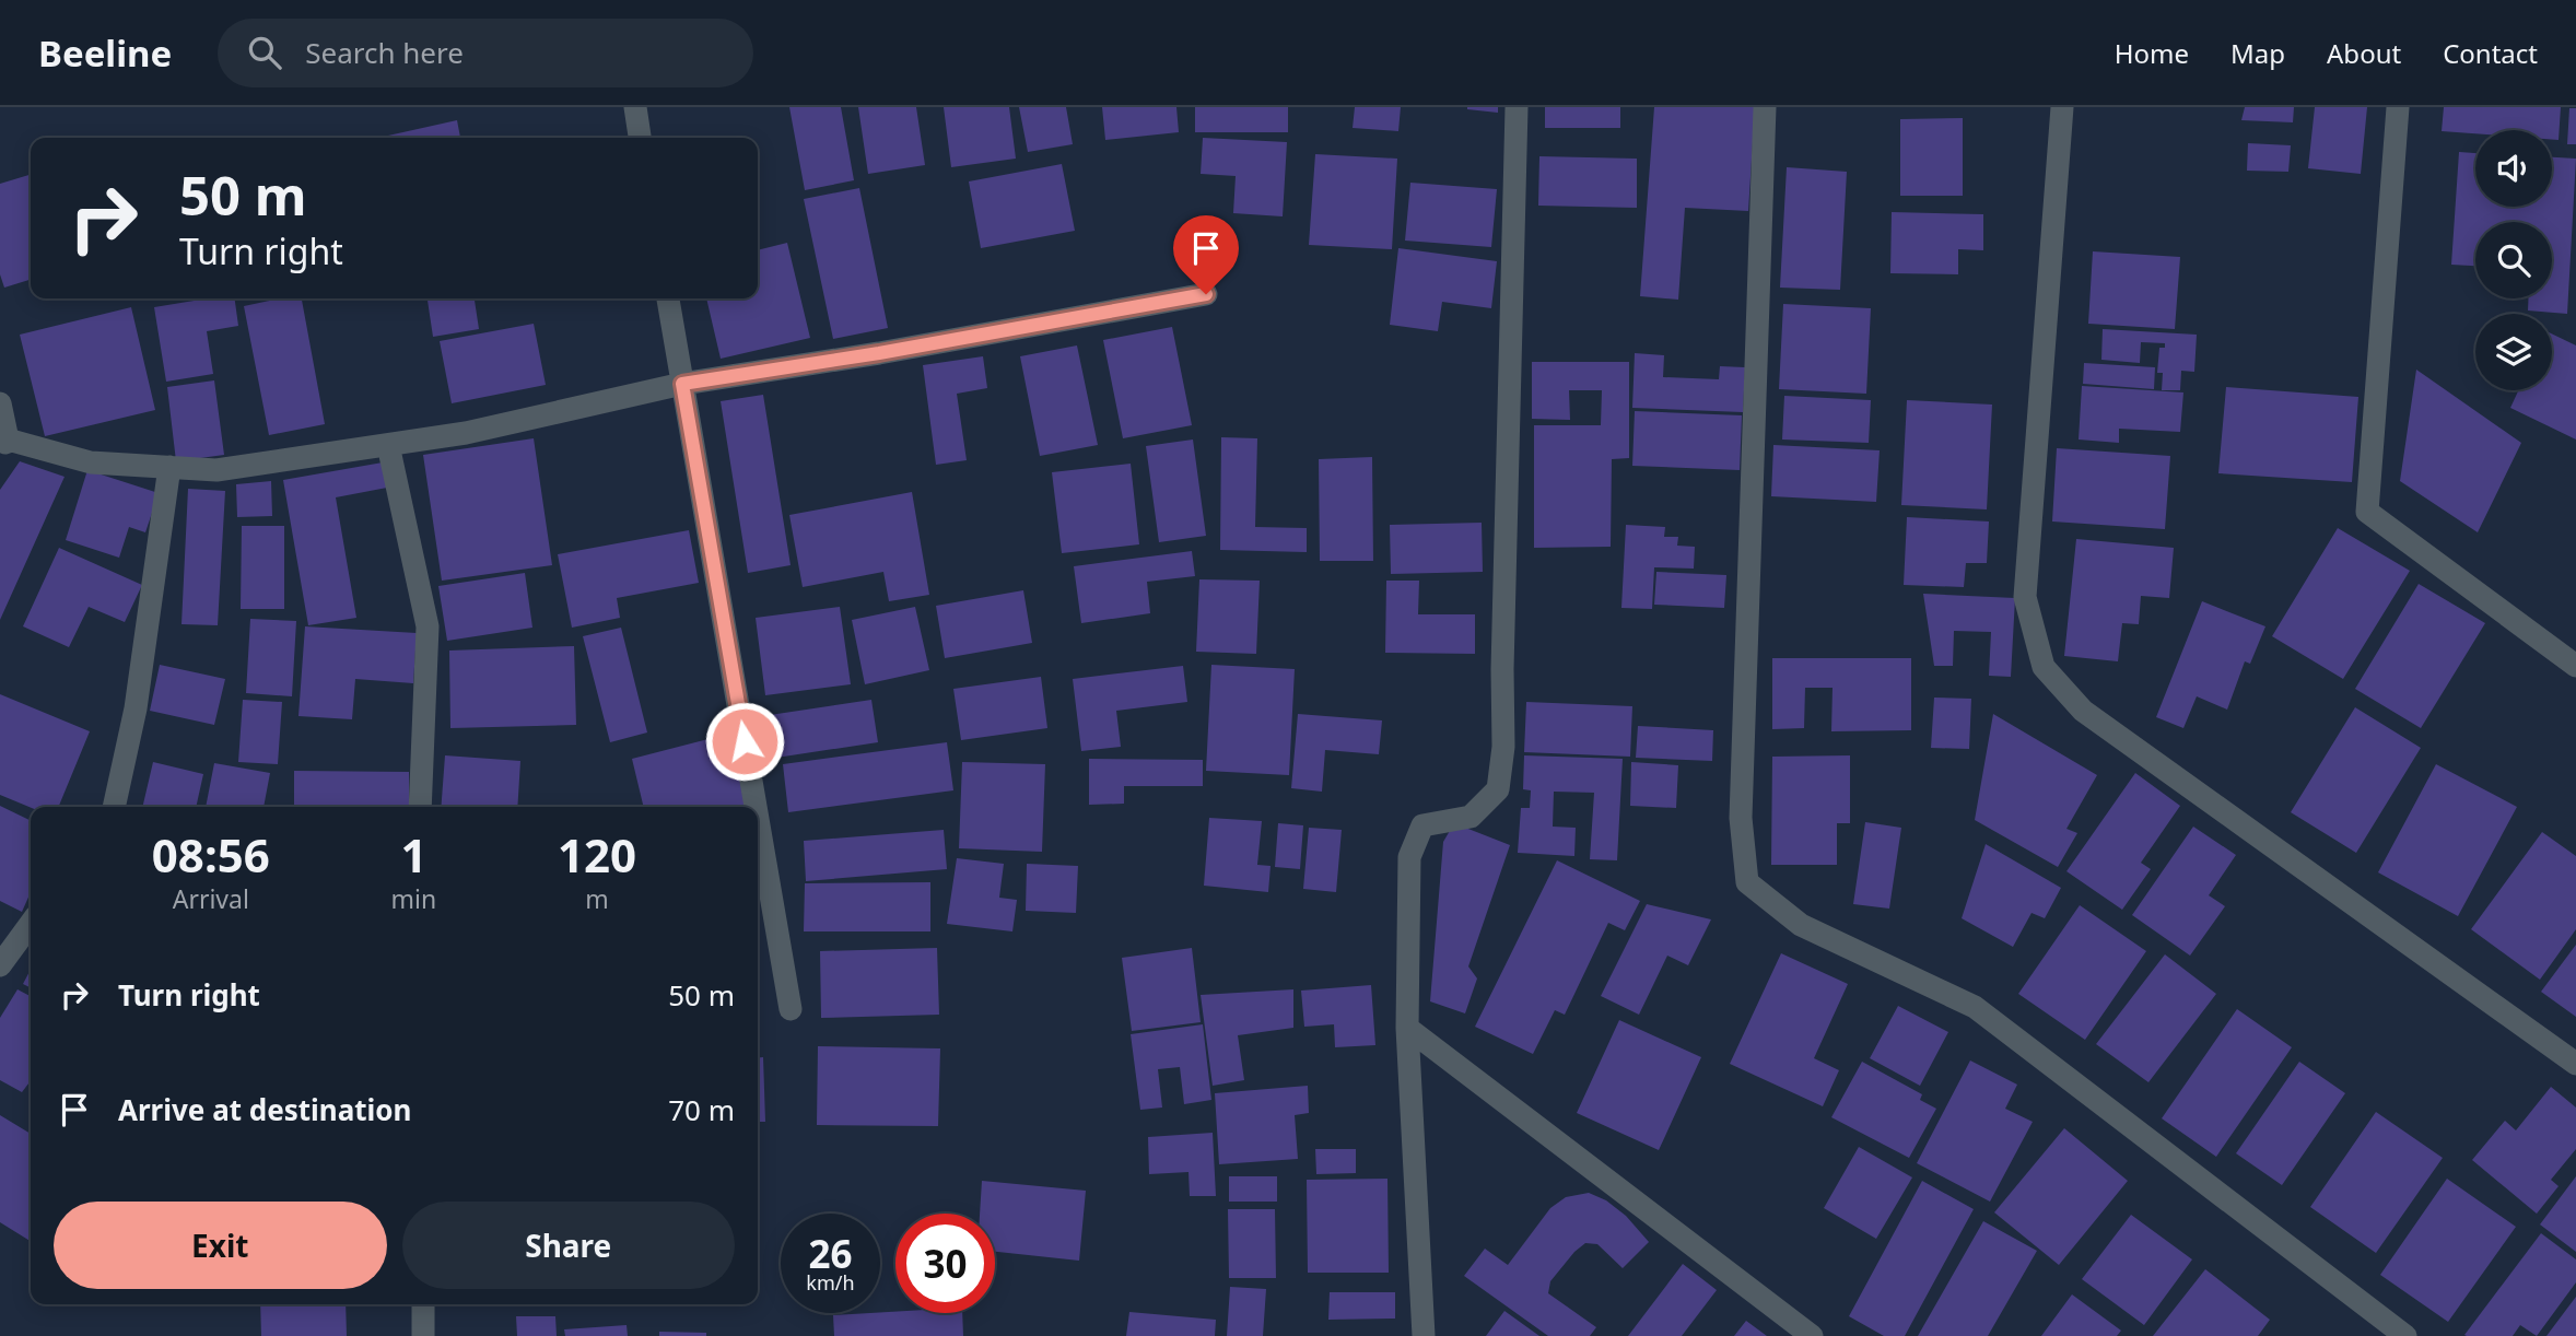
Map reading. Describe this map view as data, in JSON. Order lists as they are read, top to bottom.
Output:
{
  "page": {
    "header": "Beeline",
    "search": "Search here",
    "nav": [
      "Home",
      "Map",
      "About",
      "Contact"
    ],
    "turn": ["50 m", "Turn right"],
    "eta": [
      "08:56",
      "Arrival",
      "1",
      "min",
      "120",
      "m"
    ],
    "list": [
      {
        "name": "Turn right",
        "value": "50 m"
      },
      {
        "name": "Arrive at destination",
        "value": "70 m"
      }
    ],
    "buttons": ["Exit", "Share"],
    "speed": "26 km/h",
    "limit": "30"
  }
}
